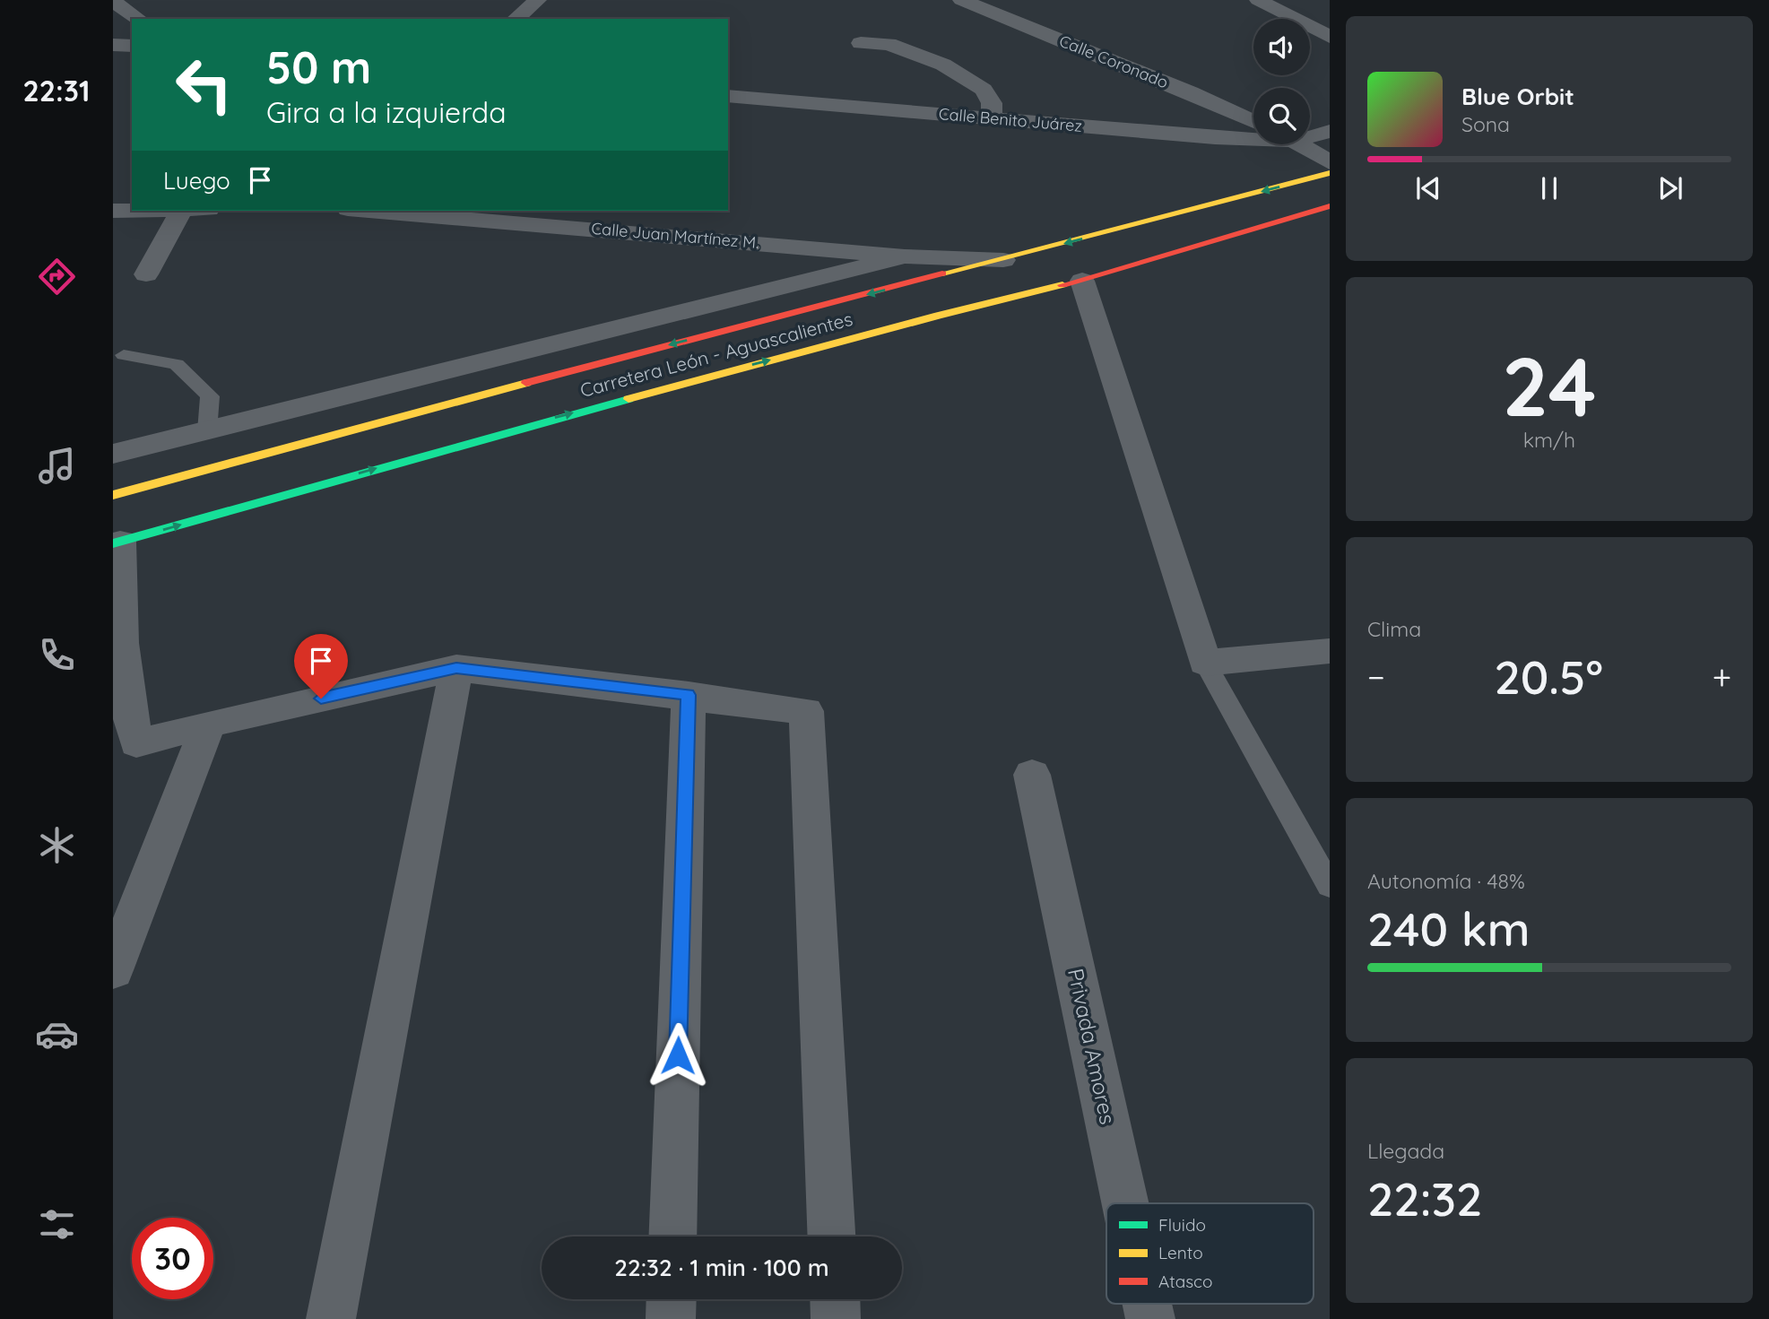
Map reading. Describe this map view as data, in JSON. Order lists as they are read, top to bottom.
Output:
{
  "streets": {
    "main road": ["Carretera León - Aguascalientes"],
    "street": [
      "Calle Coronado",
      "Calle Benito Juárez",
      "Calle Juan Martínez M.",
      "Privada Amores"
    ]
  },
  "crossings": [
    ["Calle Juan Martínez M.", "Carretera León - Aguascalientes"]
  ],
  "legend": ["Fluido", "Lento", "Atasco"],
  "page": {
    "tabs": "22:31",
    "turn": ["50 m", "Gira a la izquierda"],
    "song": ["Blue Orbit", "Sona"],
    "then": "Luego",
    "tile": [
      ["24", "km/h"],
      "Clima",
      ["Autonomía · 48%", "240 km"],
      ["Llegada", "22:32"]
    ],
    "heat": ["−", "20.5°", "+"],
    "limit": "30",
    "trip": "22:32 · 1 min · 100 m"
  }
}
